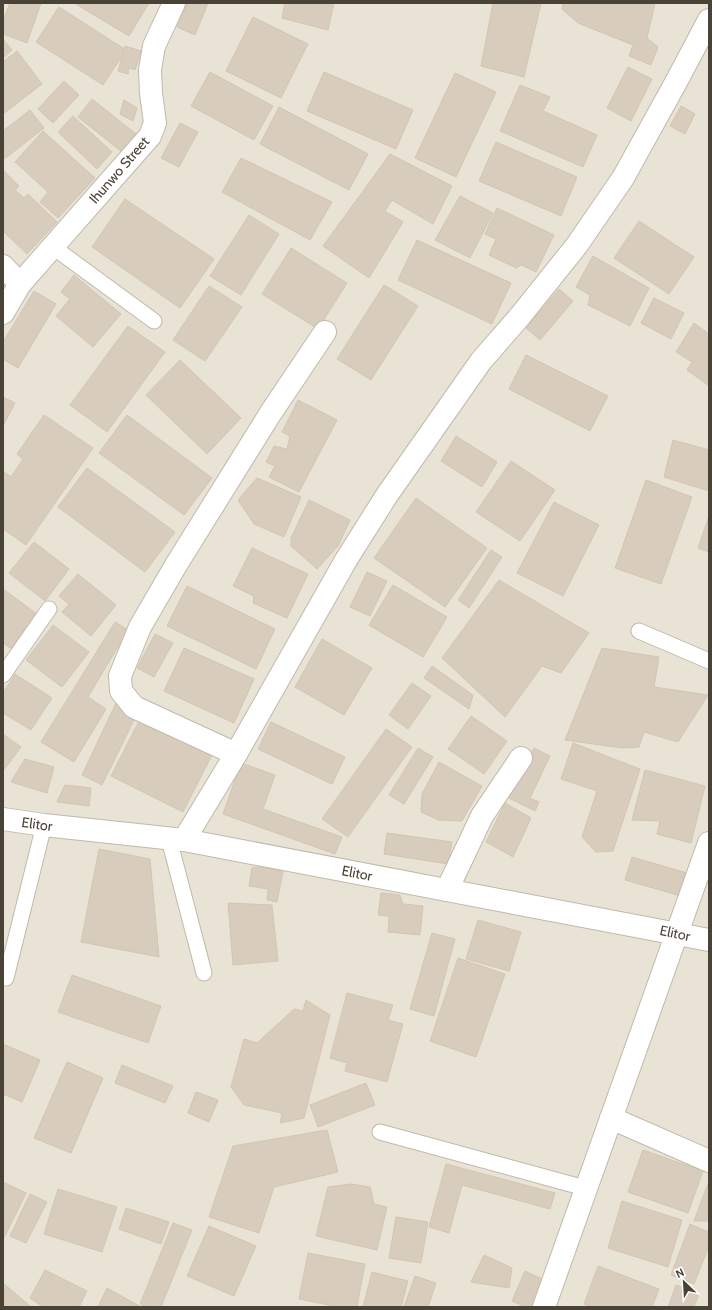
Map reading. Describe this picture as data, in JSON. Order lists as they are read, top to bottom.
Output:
{
  "streets": {
    "street": ["Ihunwo Street", "Elitor"]
  },
  "north": "top left"
}
